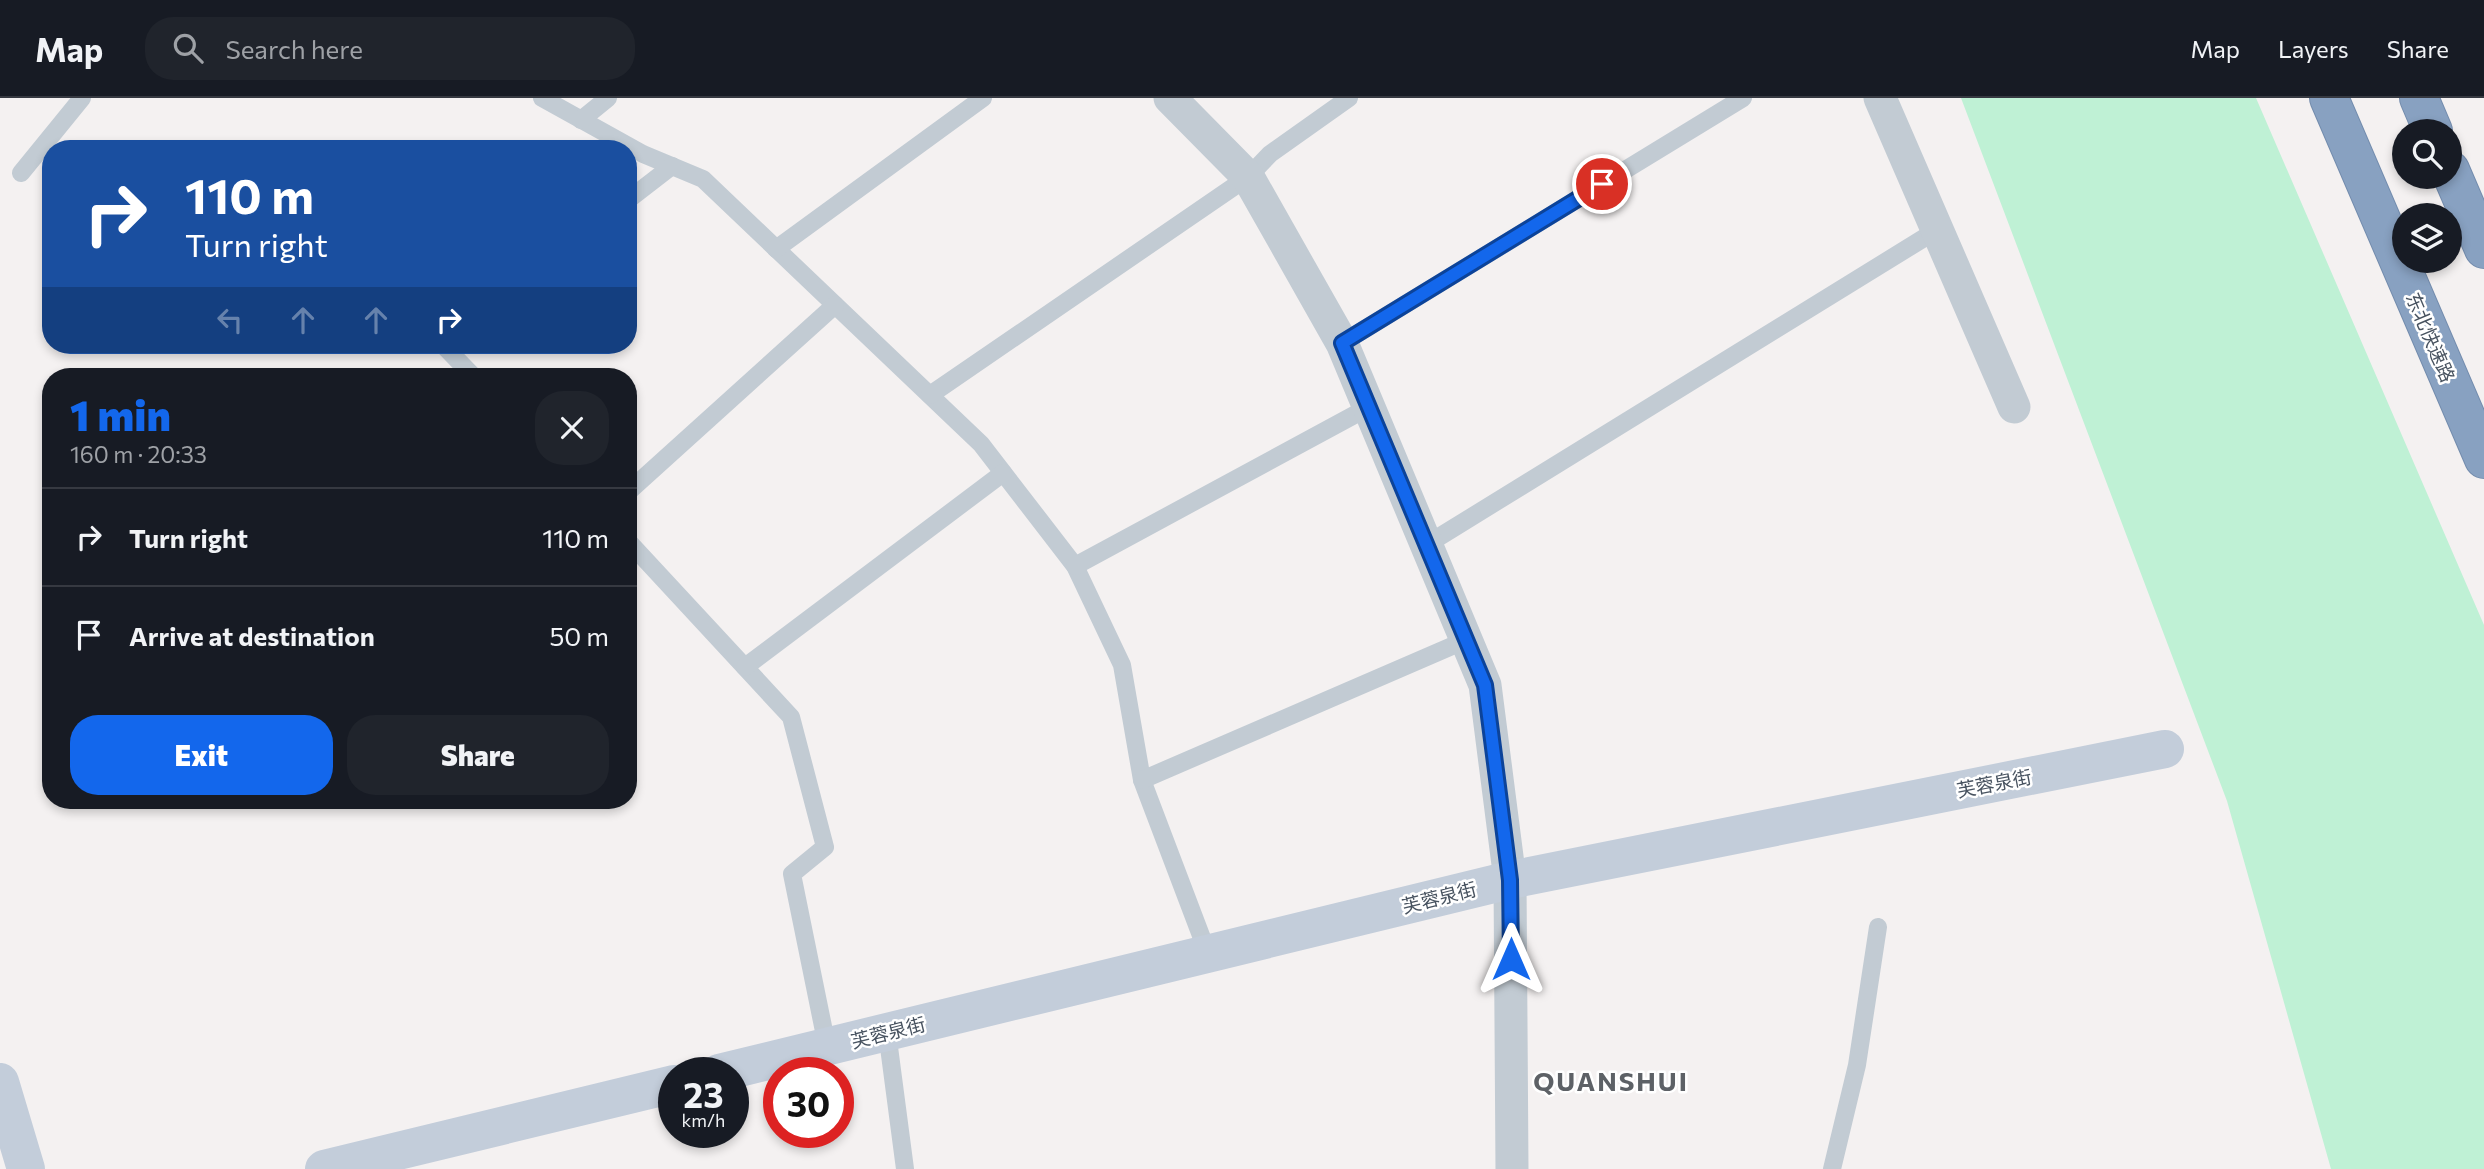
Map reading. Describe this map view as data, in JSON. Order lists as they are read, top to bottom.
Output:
{
  "streets": {
    "highway": ["东北快速路"],
    "street": ["芙蓉泉街"]
  },
  "districts": ["QUANSHUI"],
  "page": {
    "header": "Map",
    "search": "Search here",
    "nav": ["Map", "Layers", "Share"],
    "turn": ["110 m", "Turn right"],
    "heading": ["1 min", "160 m · 20:33"],
    "list": [
      {
        "name": "Turn right",
        "value": "110 m"
      },
      {
        "name": "Arrive at destination",
        "value": "50 m"
      }
    ],
    "buttons": ["Exit", "Share"],
    "speed": "23 km/h",
    "limit": "30"
  }
}
